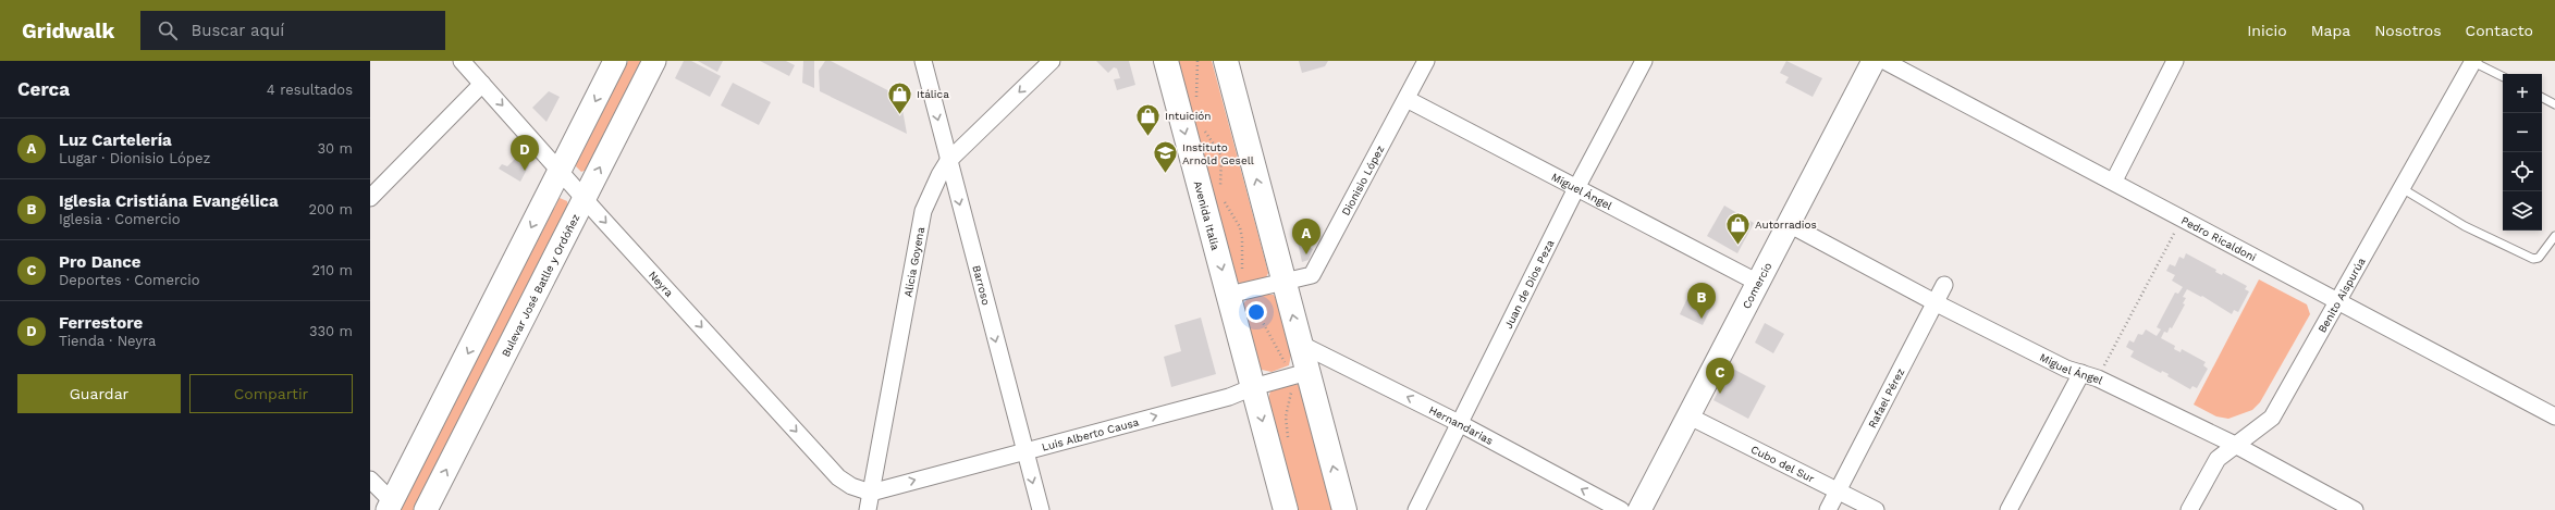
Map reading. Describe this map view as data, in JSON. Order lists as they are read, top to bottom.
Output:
{
  "streets": {
    "main road": ["Avenida Italia", "Bulevar José Batlle y Ordóñez", "Comercio"],
    "street": [
      "Dionisio López",
      "Miguel Ángel",
      "Pedro Ricaldoni",
      "Alicia Goyena",
      "Neyra",
      "Juan de Dios Peza",
      "Barroso",
      "Benito Aispurúa",
      "Rafael Pérez",
      "Hernandarias",
      "Luis Alberto Causa",
      "Cubo del Sur"
    ]
  },
  "crossings": [
    ["Dionisio López", "Miguel Ángel"],
    ["Miguel Ángel", "Juan de Dios Peza"],
    ["Miguel Ángel", "Comercio"],
    ["Miguel Ángel", "Benito Aispurúa"],
    ["Miguel Ángel", "Rafael Pérez"],
    ["Avenida Italia", "Luis Alberto Causa"],
    ["Pedro Ricaldoni", "Benito Aispurúa"],
    ["Alicia Goyena", "Neyra"],
    ["Alicia Goyena", "Barroso"],
    ["Alicia Goyena", "Luis Alberto Causa"],
    ["Neyra", "Bulevar José Batlle y Ordóñez"],
    ["Neyra", "Luis Alberto Causa"],
    ["Juan de Dios Peza", "Hernandarias"],
    ["Barroso", "Luis Alberto Causa"],
    ["Comercio", "Cubo del Sur"],
    ["Rafael Pérez", "Cubo del Sur"]
  ],
  "one_way": [
    "Neyra",
    "Barroso",
    "Hernandarias",
    "Luis Alberto Causa"
  ],
  "places": {
    "shop": ["Itálica", "Intuición", "Autorradios"],
    "school or university": ["Instituto Arnold Gesell"]
  },
  "page": {
    "header": "Gridwalk",
    "search": "Buscar aquí",
    "nav": [
      "Inicio",
      "Mapa",
      "Nosotros",
      "Contacto"
    ],
    "heading": ["Cerca", "4 resultados"],
    "map_buttons": ["+", "−"],
    "list": [
      {
        "mark": "A",
        "name": "Luz Cartelería",
        "note": "Lugar · Dionisio López",
        "value": "30 m"
      },
      {
        "mark": "B",
        "name": "Iglesia Cristiána Evangélica",
        "note": "Iglesia · Comercio",
        "value": "200 m"
      },
      {
        "mark": "C",
        "name": "Pro Dance",
        "note": "Deportes · Comercio",
        "value": "210 m"
      },
      {
        "mark": "D",
        "name": "Ferrestore",
        "note": "Tienda · Neyra",
        "value": "330 m"
      }
    ],
    "pins": [
      "D",
      "A",
      "B",
      "C"
    ],
    "buttons": ["Guardar", "Compartir"]
  }
}
